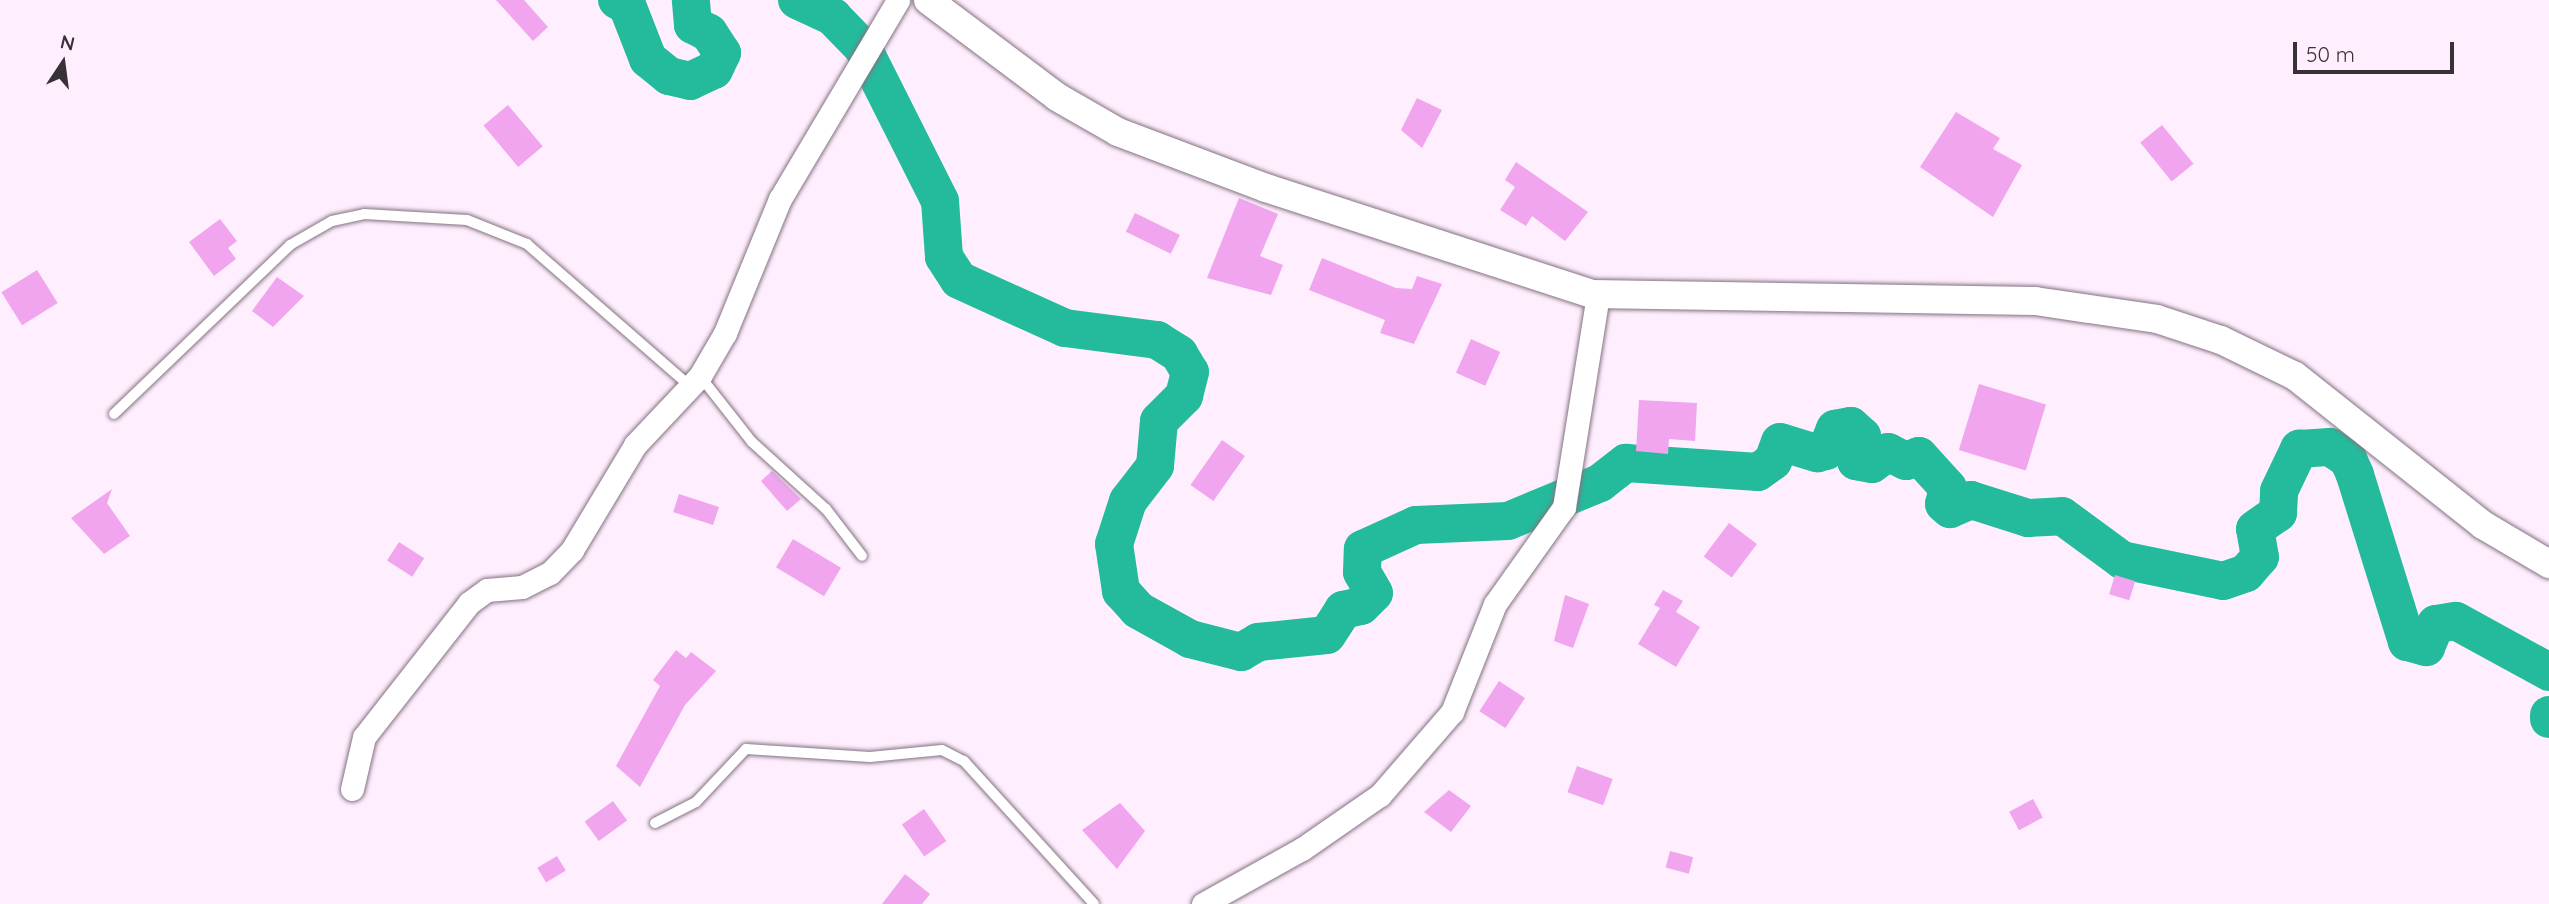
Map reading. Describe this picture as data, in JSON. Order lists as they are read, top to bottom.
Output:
{
  "scale_bar": "50 m",
  "north": "top"
}
